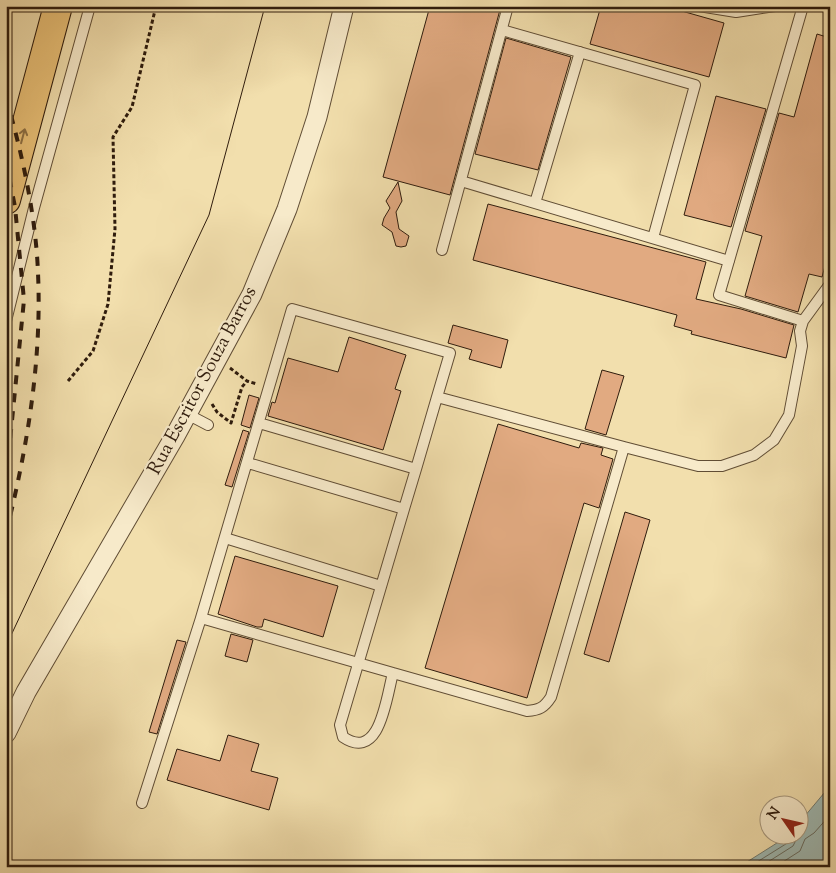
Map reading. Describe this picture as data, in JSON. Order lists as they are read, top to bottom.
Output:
{
  "streets": {
    "street": ["Rua Escritor Souza Barros"]
  },
  "north": "top left"
}
